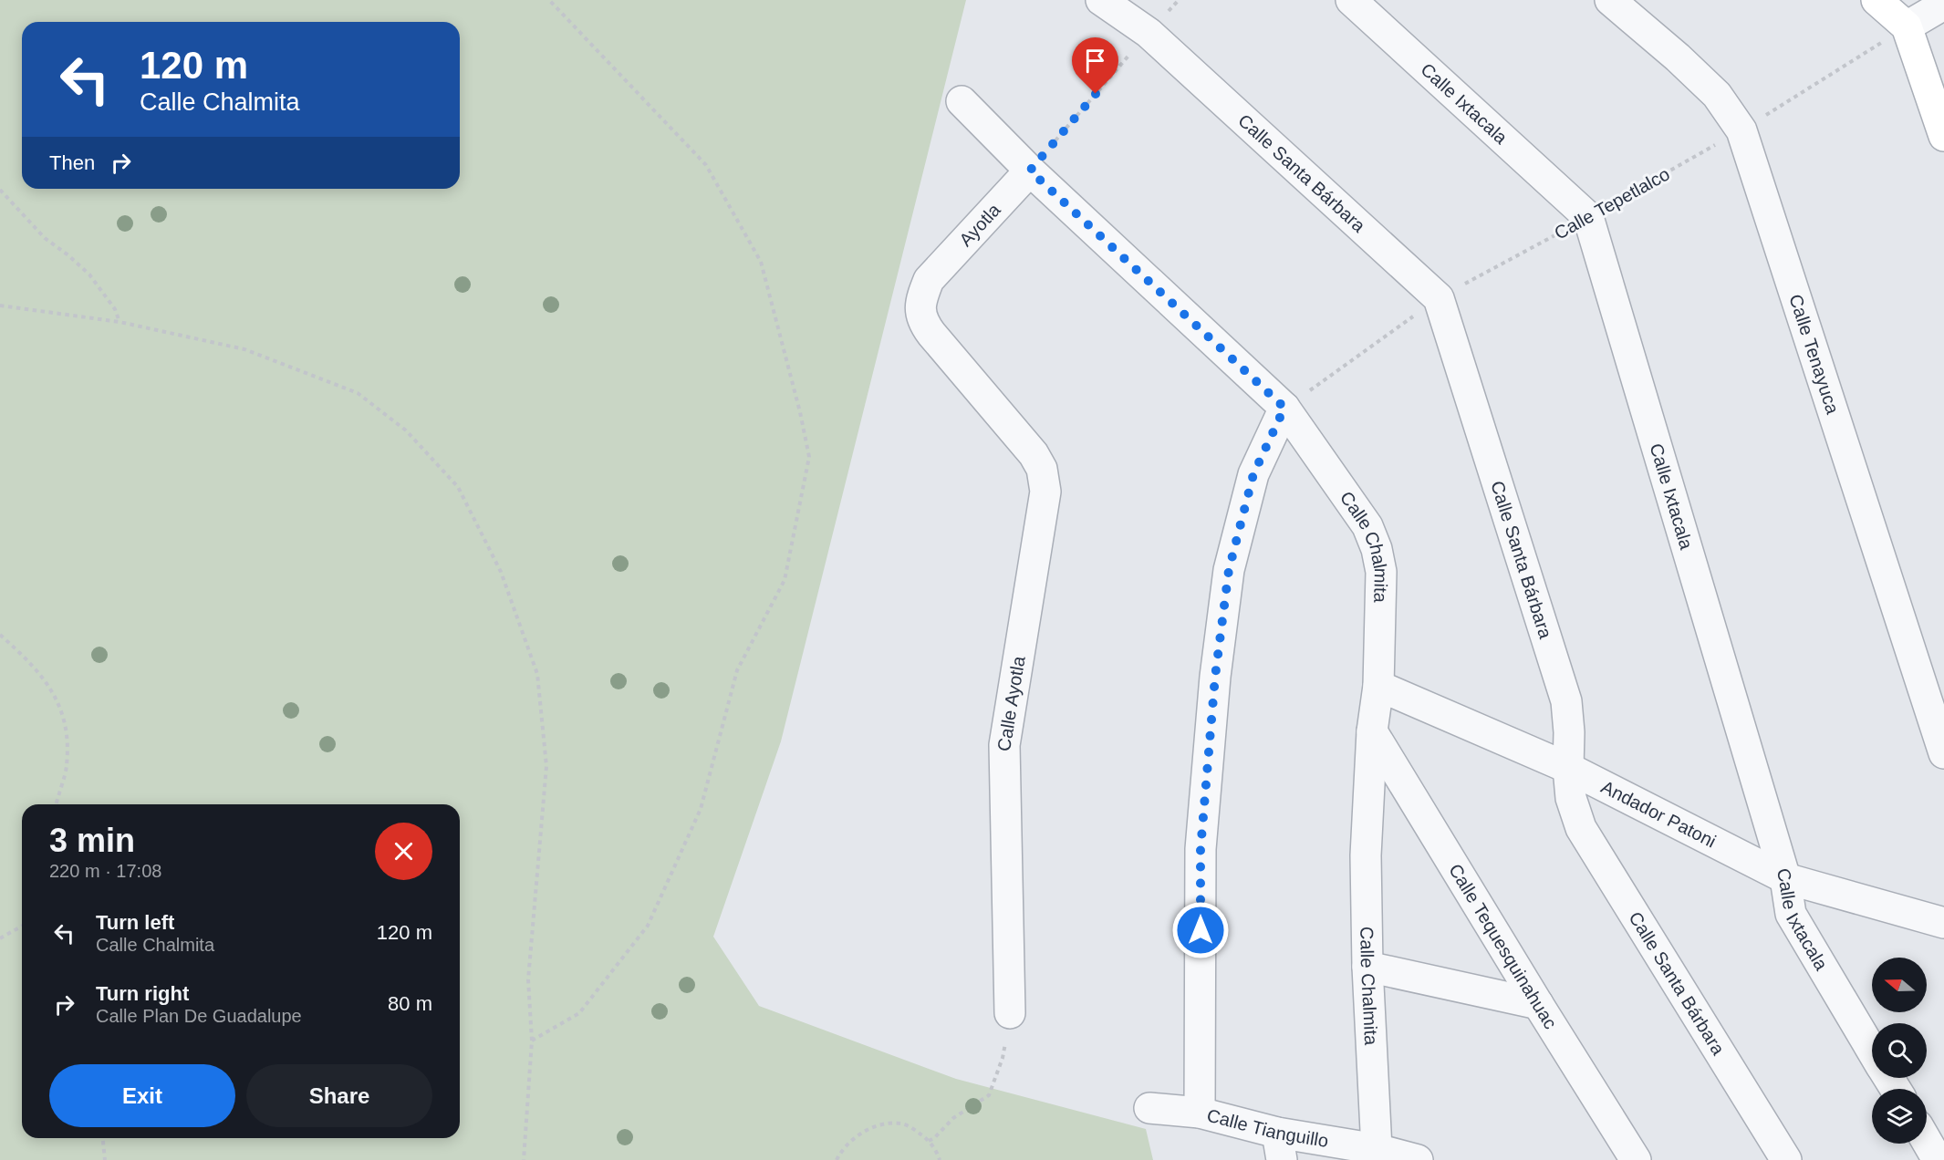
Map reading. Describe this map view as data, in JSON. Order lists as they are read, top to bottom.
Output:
{
  "streets": {
    "street": [
      "Calle Ixtacala",
      "Calle Santa Bárbara",
      "Ayotla",
      "Calle Tenayuca",
      "Calle Chalmita",
      "Calle Ayotla",
      "Andador Patoni",
      "Calle Tequesquinahuac",
      "Calle Tianguillo"
    ],
    "path": ["Calle Tepetlalco"]
  },
  "crossings": [
    ["Calle Ixtacala", "Calle Tepetlalco"],
    ["Calle Ixtacala", "Andador Patoni"],
    ["Calle Santa Bárbara", "Calle Tepetlalco"],
    ["Calle Santa Bárbara", "Andador Patoni"],
    ["Calle Tepetlalco", "Calle Tenayuca"],
    ["Calle Tepetlalco", "Calle Chalmita"],
    ["Ayotla", "Calle Chalmita"],
    ["Ayotla", "Calle Ayotla"],
    ["Calle Chalmita", "Andador Patoni"],
    ["Calle Chalmita", "Calle Tequesquinahuac"],
    ["Calle Chalmita", "Calle Tianguillo"]
  ],
  "north": "left",
  "page": {
    "turn": ["120 m", "Calle Chalmita"],
    "then": "Then",
    "heading": ["3 min", "220 m · 17:08"],
    "list": [
      {
        "name": "Turn left",
        "note": "Calle Chalmita",
        "value": "120 m"
      },
      {
        "name": "Turn right",
        "note": "Calle Plan De Guadalupe",
        "value": "80 m"
      }
    ],
    "buttons": ["Exit", "Share"]
  }
}
